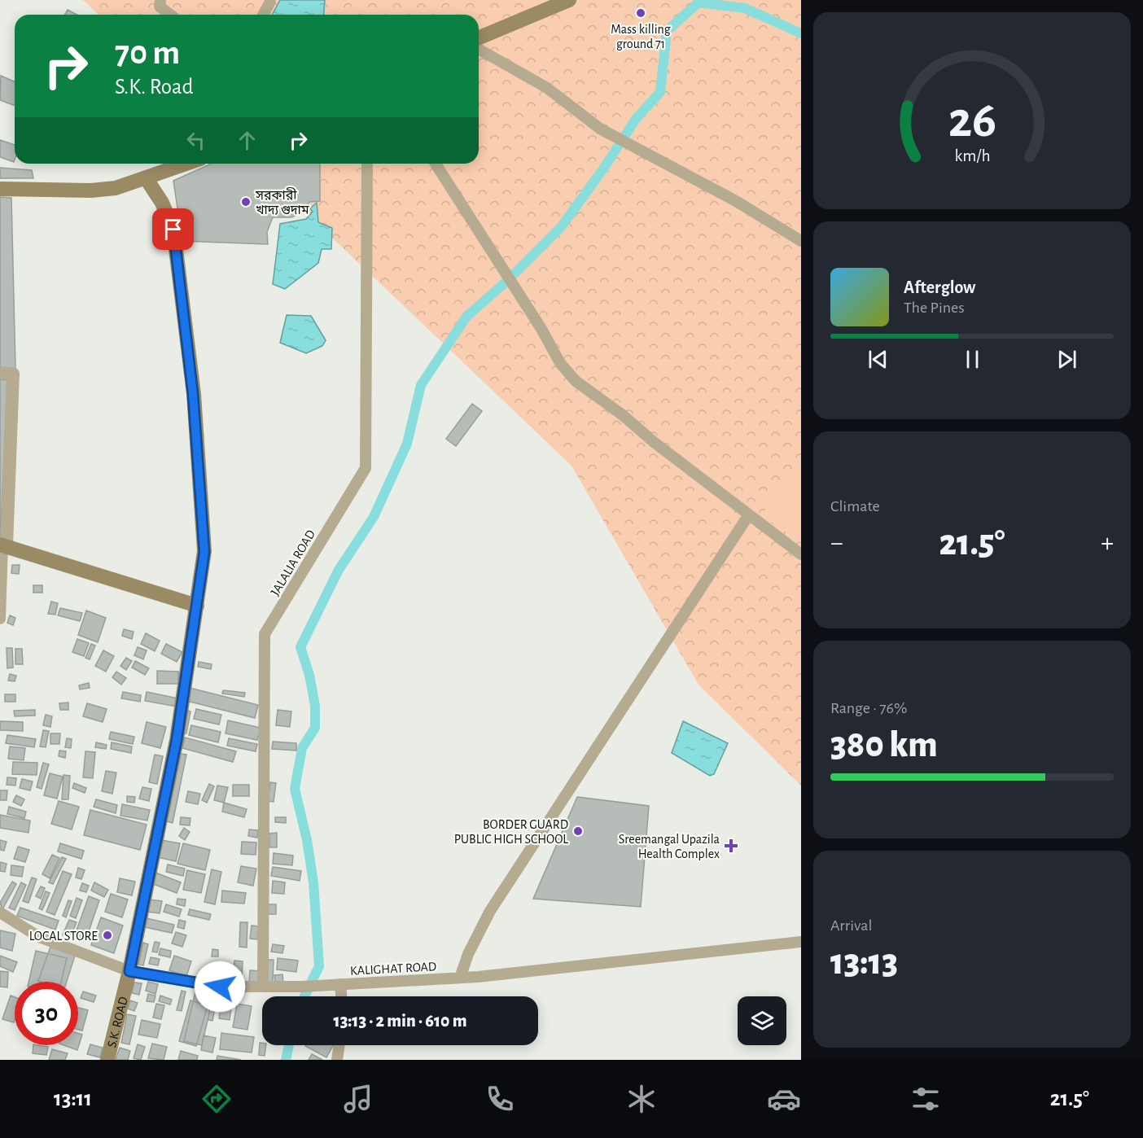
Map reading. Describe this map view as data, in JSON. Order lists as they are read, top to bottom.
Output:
{
  "streets": {
    "main road": ["S.K. ROAD"],
    "street": ["JALALIA ROAD", "KALIGHAT ROAD"]
  },
  "crossings": [
    ["JALALIA ROAD", "KALIGHAT ROAD"],
    ["KALIGHAT ROAD", "S.K. ROAD"]
  ],
  "places": {
    "other": [
      "Mass killing ground 71",
      "সরকারী খাদ্য গুদাম",
      "BORDER GUARD PUBLIC HIGH SCHOOL",
      "LOCAL STORE"
    ],
    "health": ["Sreemangal Upazila Health Complex"]
  },
  "page": {
    "turn": ["70 m", "S.K. Road"],
    "song": ["Afterglow", "The Pines"],
    "tile": [
      "Climate",
      ["Range · 76%", "380 km"],
      ["Arrival", "13:13"]
    ],
    "heat": ["−", "21.5°", "+"],
    "limit": "30",
    "trip": "13:13 · 2 min · 610 m",
    "tabs": ["13:11", "21.5°"],
    "gauge": ["26", "km/h"]
  }
}
